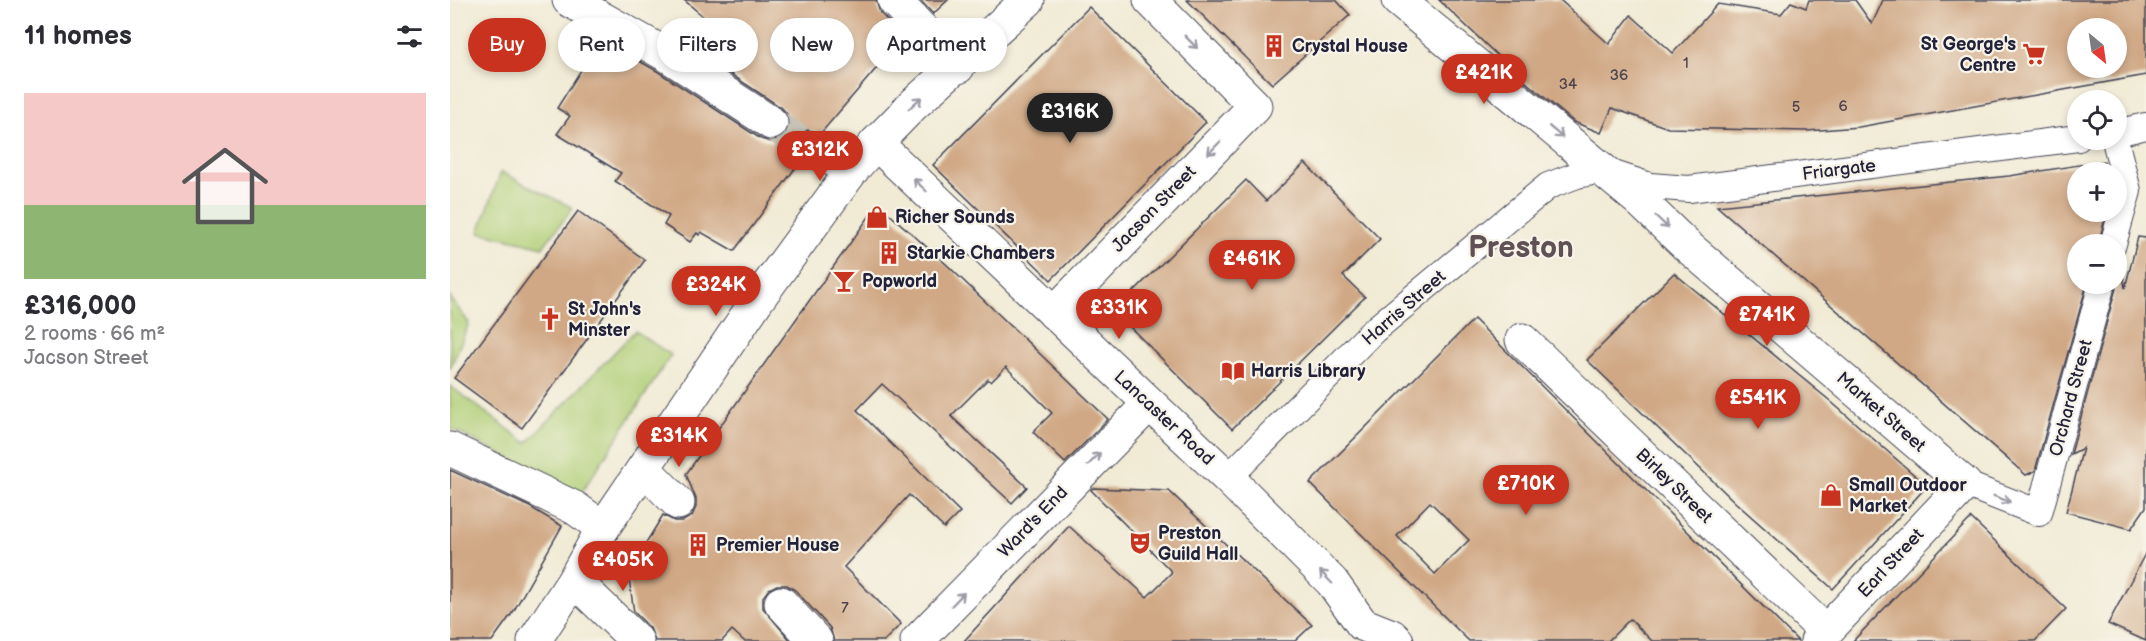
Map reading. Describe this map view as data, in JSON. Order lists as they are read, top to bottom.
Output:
{
  "streets": {
    "street": [
      "Friargate",
      "Jacson Street",
      "Harris Street",
      "Orchard Street",
      "Market Street",
      "Lancaster Road",
      "Birley Street",
      "Ward's End",
      "Earl Street"
    ]
  },
  "crossings": [
    ["Friargate", "Harris Street"],
    ["Friargate", "Market Street"],
    ["Jacson Street", "Lancaster Road"],
    ["Harris Street", "Market Street"],
    ["Harris Street", "Lancaster Road"],
    ["Orchard Street", "Market Street"],
    ["Market Street", "Earl Street"],
    ["Lancaster Road", "Ward's End"],
    ["Birley Street", "Earl Street"]
  ],
  "one_way": ["Market Street", "Lancaster Road", "Ward's End"],
  "districts": ["Preston"],
  "places": {
    "building": ["Crystal House", "Starkie Chambers", "Premier House"],
    "supermarket": ["St George's Centre"],
    "shop": ["Richer Sounds", "Small Outdoor Market"],
    "bar": ["Popworld"],
    "church": ["St John's Minster"],
    "library": ["Harris Library"],
    "theatre": ["Preston Guild Hall"]
  },
  "house_numbers": [
    "1",
    "36",
    "34",
    "6",
    "5",
    "7"
  ],
  "north": "bottom right",
  "page": {
    "heading": "11 homes",
    "map_buttons": ["+", "−"],
    "chip": [
      "Buy",
      "Rent",
      "Filters",
      "New",
      "Apartment"
    ],
    "price": [
      "£421K",
      "£316K",
      "£312K",
      "£461K",
      "£324K",
      "£331K",
      "£741K",
      "£541K",
      "£314K",
      "£710K",
      "£405K"
    ],
    "list": [
      {
        "name": "£316,000",
        "note": "2 rooms · 66 m² · Jacson Street"
      }
    ]
  }
}
